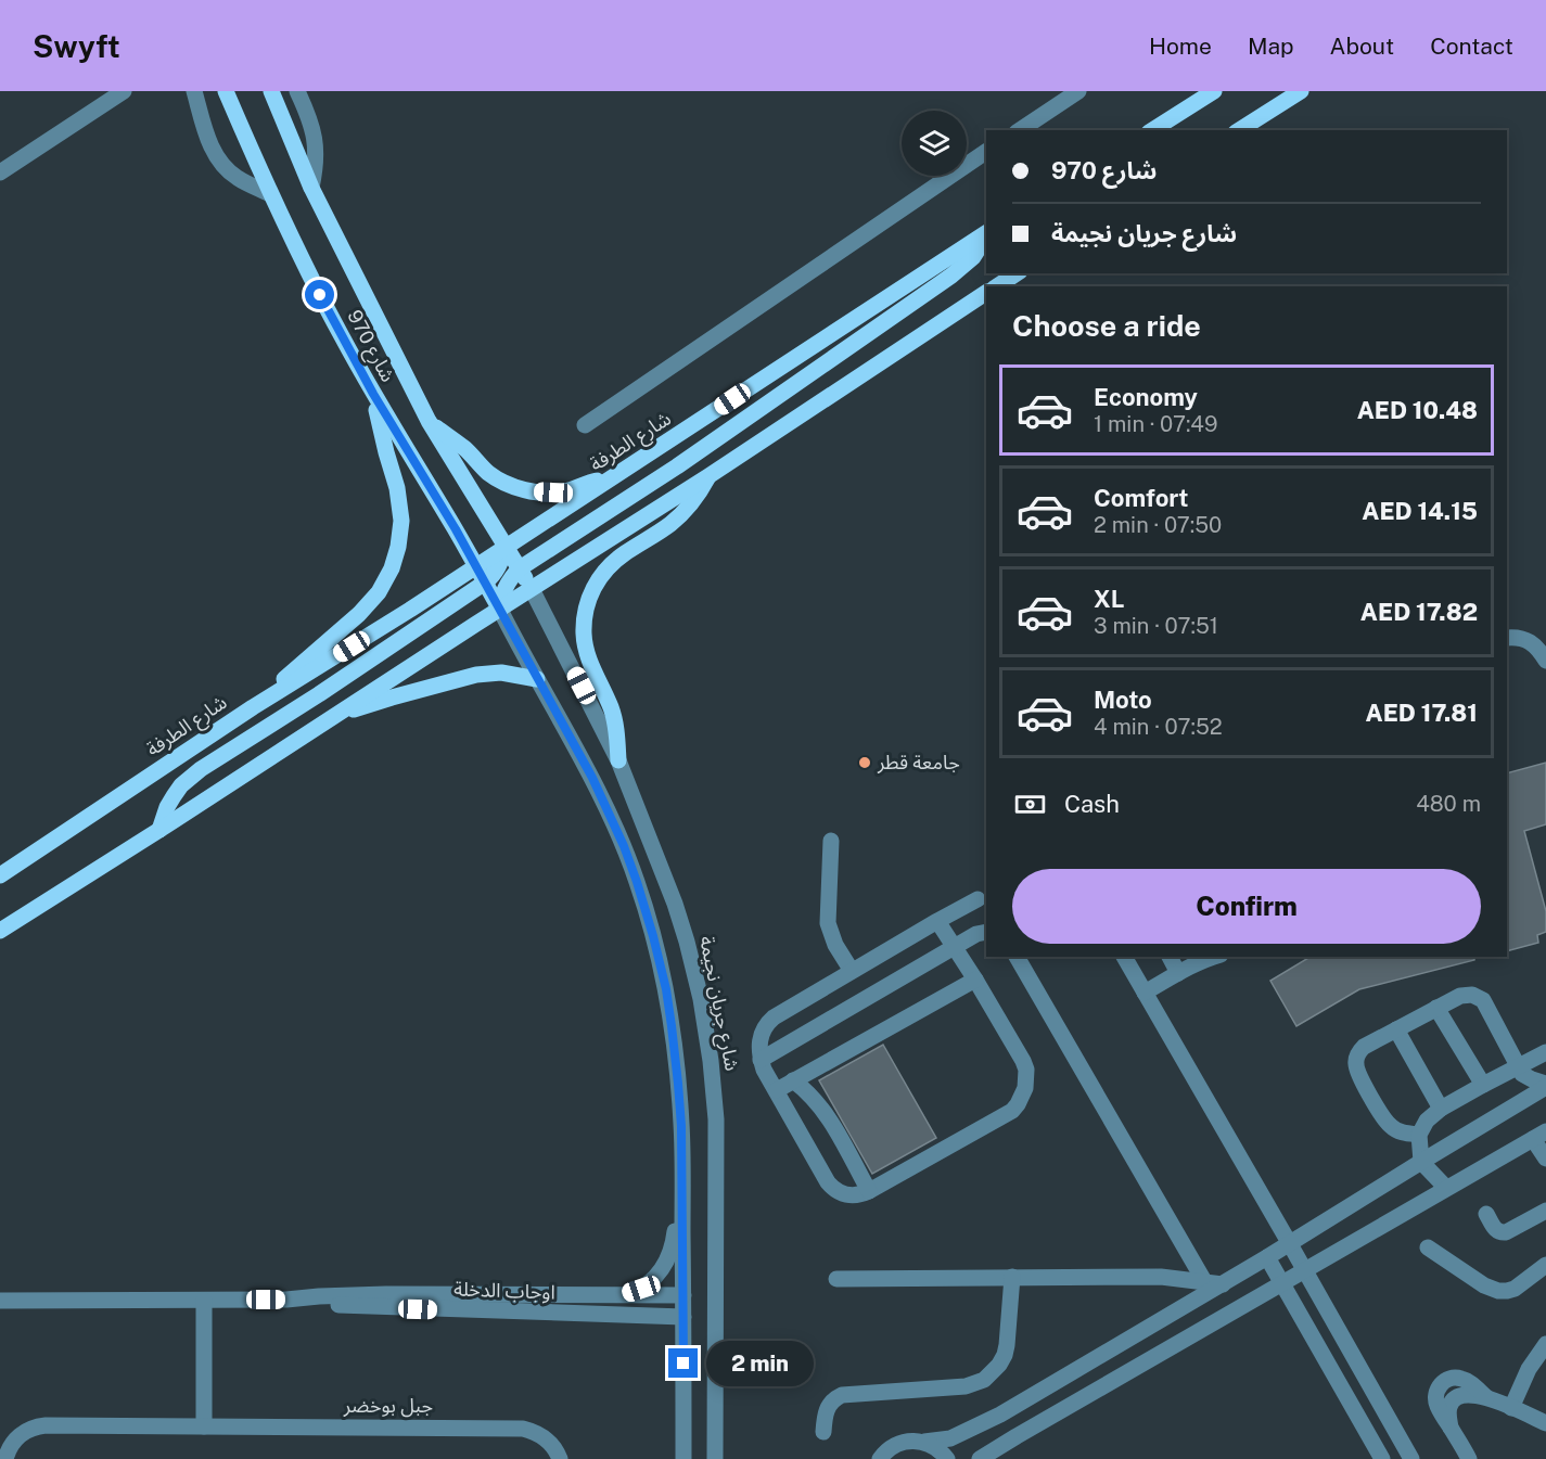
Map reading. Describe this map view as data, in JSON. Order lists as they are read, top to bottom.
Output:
{
  "streets": {
    "main road": ["شارع 970", "شارع الطرفة"],
    "street": ["شارع جريان نجيمة", "اوجاب الدخلة", "جبل بوخضر"]
  },
  "crossings": [
    ["شارع 970", "شارع الطرفة"],
    ["شارع 970", "شارع جريان نجيمة"]
  ],
  "places": ["جامعة قطر"],
  "page": {
    "header": "Swyft",
    "nav": [
      "Home",
      "Map",
      "About",
      "Contact"
    ],
    "banner": ["شارع 970", "شارع جريان نجيمة"],
    "heading": "Choose a ride",
    "list": [
      {
        "name": "Economy",
        "note": "1 min · 07:49",
        "value": "AED 10.48"
      },
      {
        "name": "Comfort",
        "note": "2 min · 07:50",
        "value": "AED 14.15"
      },
      {
        "name": "XL",
        "note": "3 min · 07:51",
        "value": "AED 17.82"
      },
      {
        "name": "Moto",
        "note": "4 min · 07:52",
        "value": "AED 17.81"
      }
    ],
    "pay": ["Cash", "480 m"],
    "buttons": "Confirm",
    "bubble": "2 min"
  }
}
